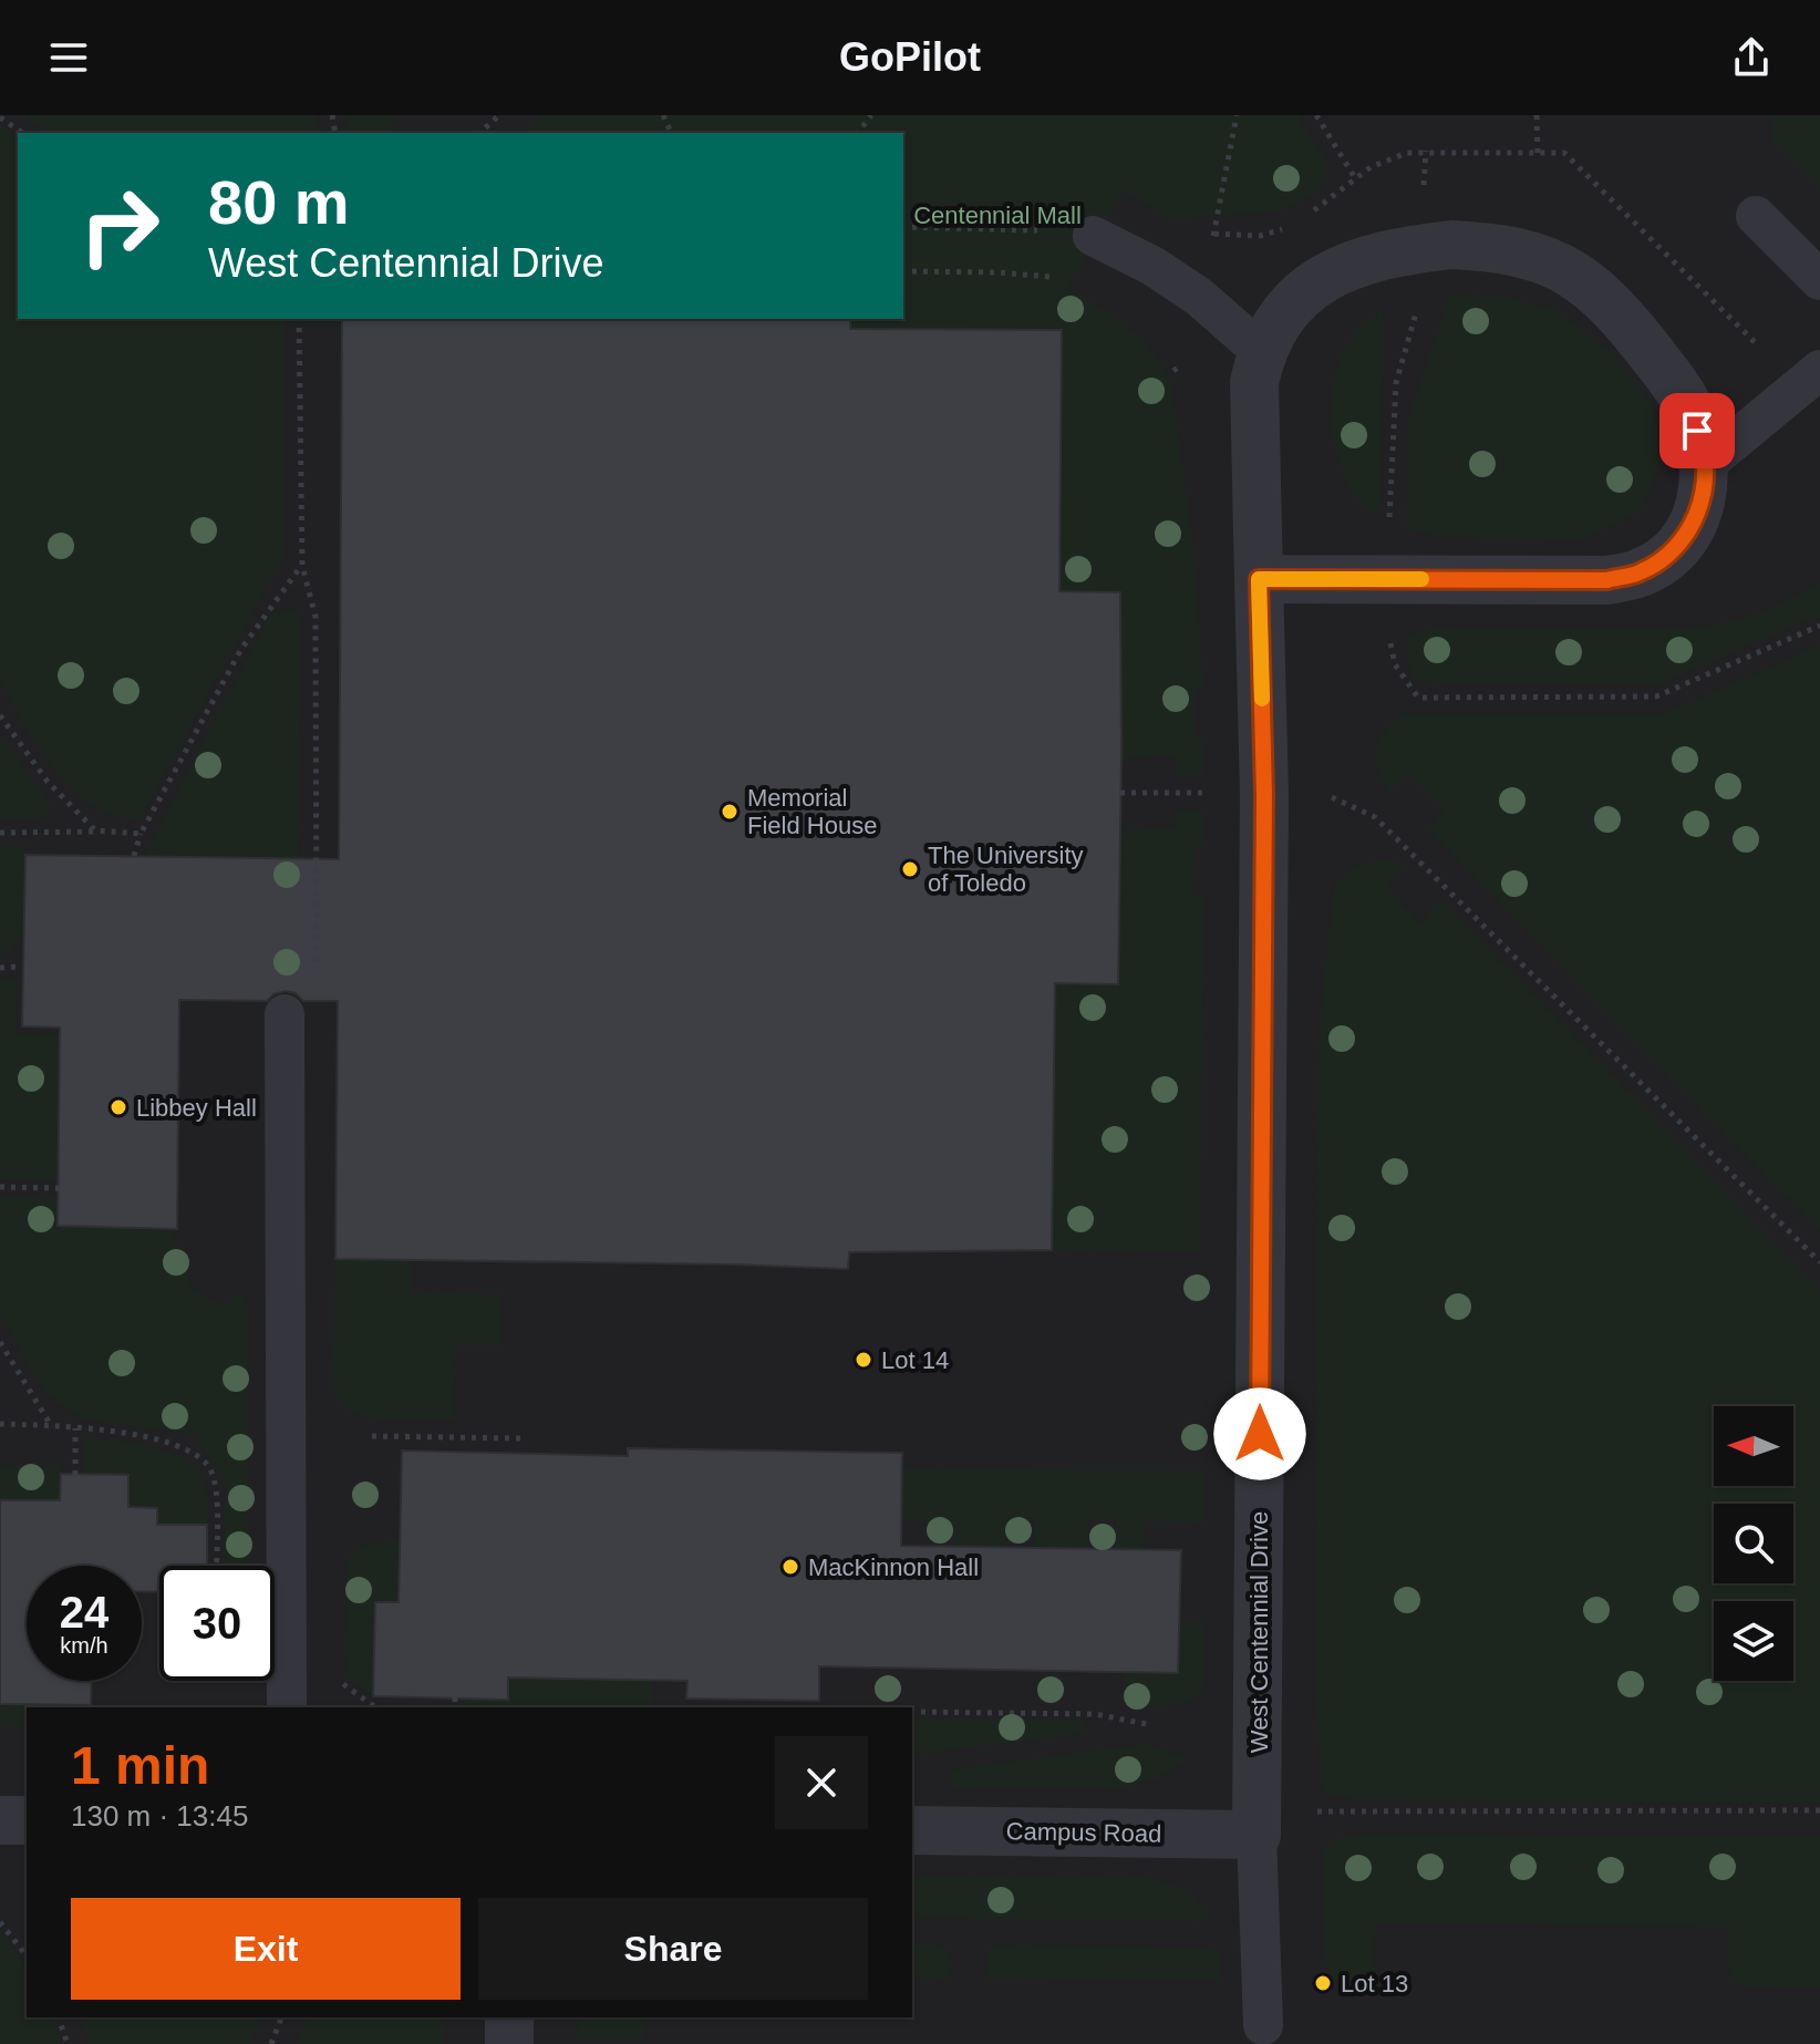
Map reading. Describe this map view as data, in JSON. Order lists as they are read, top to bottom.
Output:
{
  "streets": {
    "street": ["West Centennial Drive", "Campus Road"]
  },
  "crossings": [
    ["West Centennial Drive", "Campus Road"]
  ],
  "parks": ["Centennial Mall"],
  "places": [
    "Memorial Field House",
    "The University of Toledo",
    "Libbey Hall",
    "Lot 14",
    "MacKinnon Hall",
    "Lot 13"
  ],
  "north": "left",
  "page": {
    "header": "GoPilot",
    "turn": ["80 m", "West Centennial Drive"],
    "speed": "24 km/h",
    "limit": "30",
    "heading": ["1 min", "130 m · 13:45"],
    "buttons": ["Exit", "Share"]
  }
}
